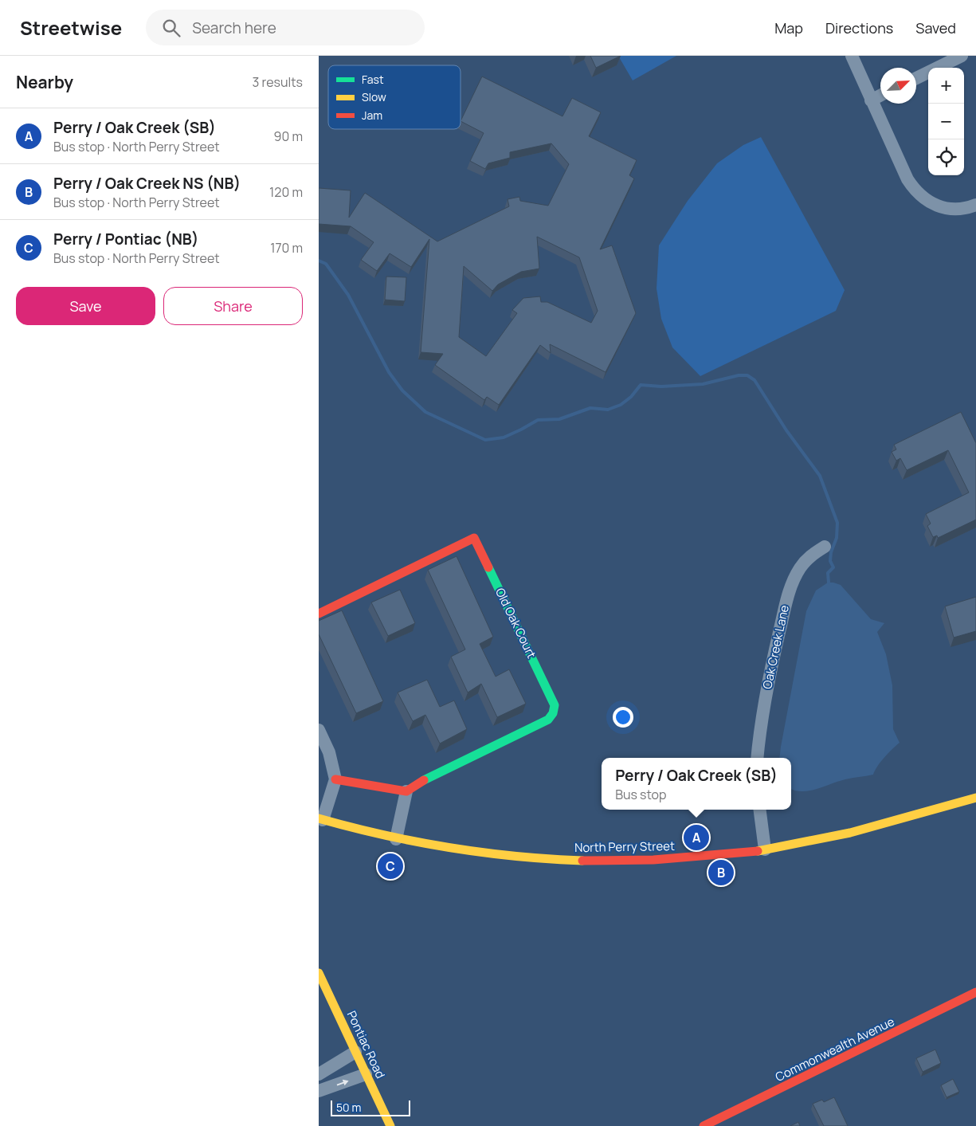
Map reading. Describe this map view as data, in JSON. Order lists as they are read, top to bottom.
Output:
{
  "streets": {
    "street": [
      "Old Oak Court",
      "Oak Creek Lane",
      "North Perry Street",
      "Pontiac Road",
      "Commonwealth Avenue"
    ]
  },
  "legend": ["Fast", "Slow", "Jam"],
  "scale_bar": "50 m",
  "north": "top right",
  "page": {
    "header": "Streetwise",
    "search": "Search here",
    "nav": ["Map", "Directions", "Saved"],
    "heading": ["Nearby", "3 results"],
    "map_buttons": ["+", "−"],
    "list": [
      {
        "mark": "A",
        "name": "Perry / Oak Creek (SB)",
        "note": "Bus stop · North Perry Street",
        "value": "90 m"
      },
      {
        "mark": "B",
        "name": "Perry / Oak Creek NS (NB)",
        "note": "Bus stop · North Perry Street",
        "value": "120 m"
      },
      {
        "mark": "C",
        "name": "Perry / Pontiac (NB)",
        "note": "Bus stop · North Perry Street",
        "value": "170 m"
      }
    ],
    "buttons": ["Save", "Share"],
    "popup": ["Perry / Oak Creek (SB)", "Bus stop"],
    "pins": ["A", "C", "B"],
    "scale": "50 m"
  }
}
